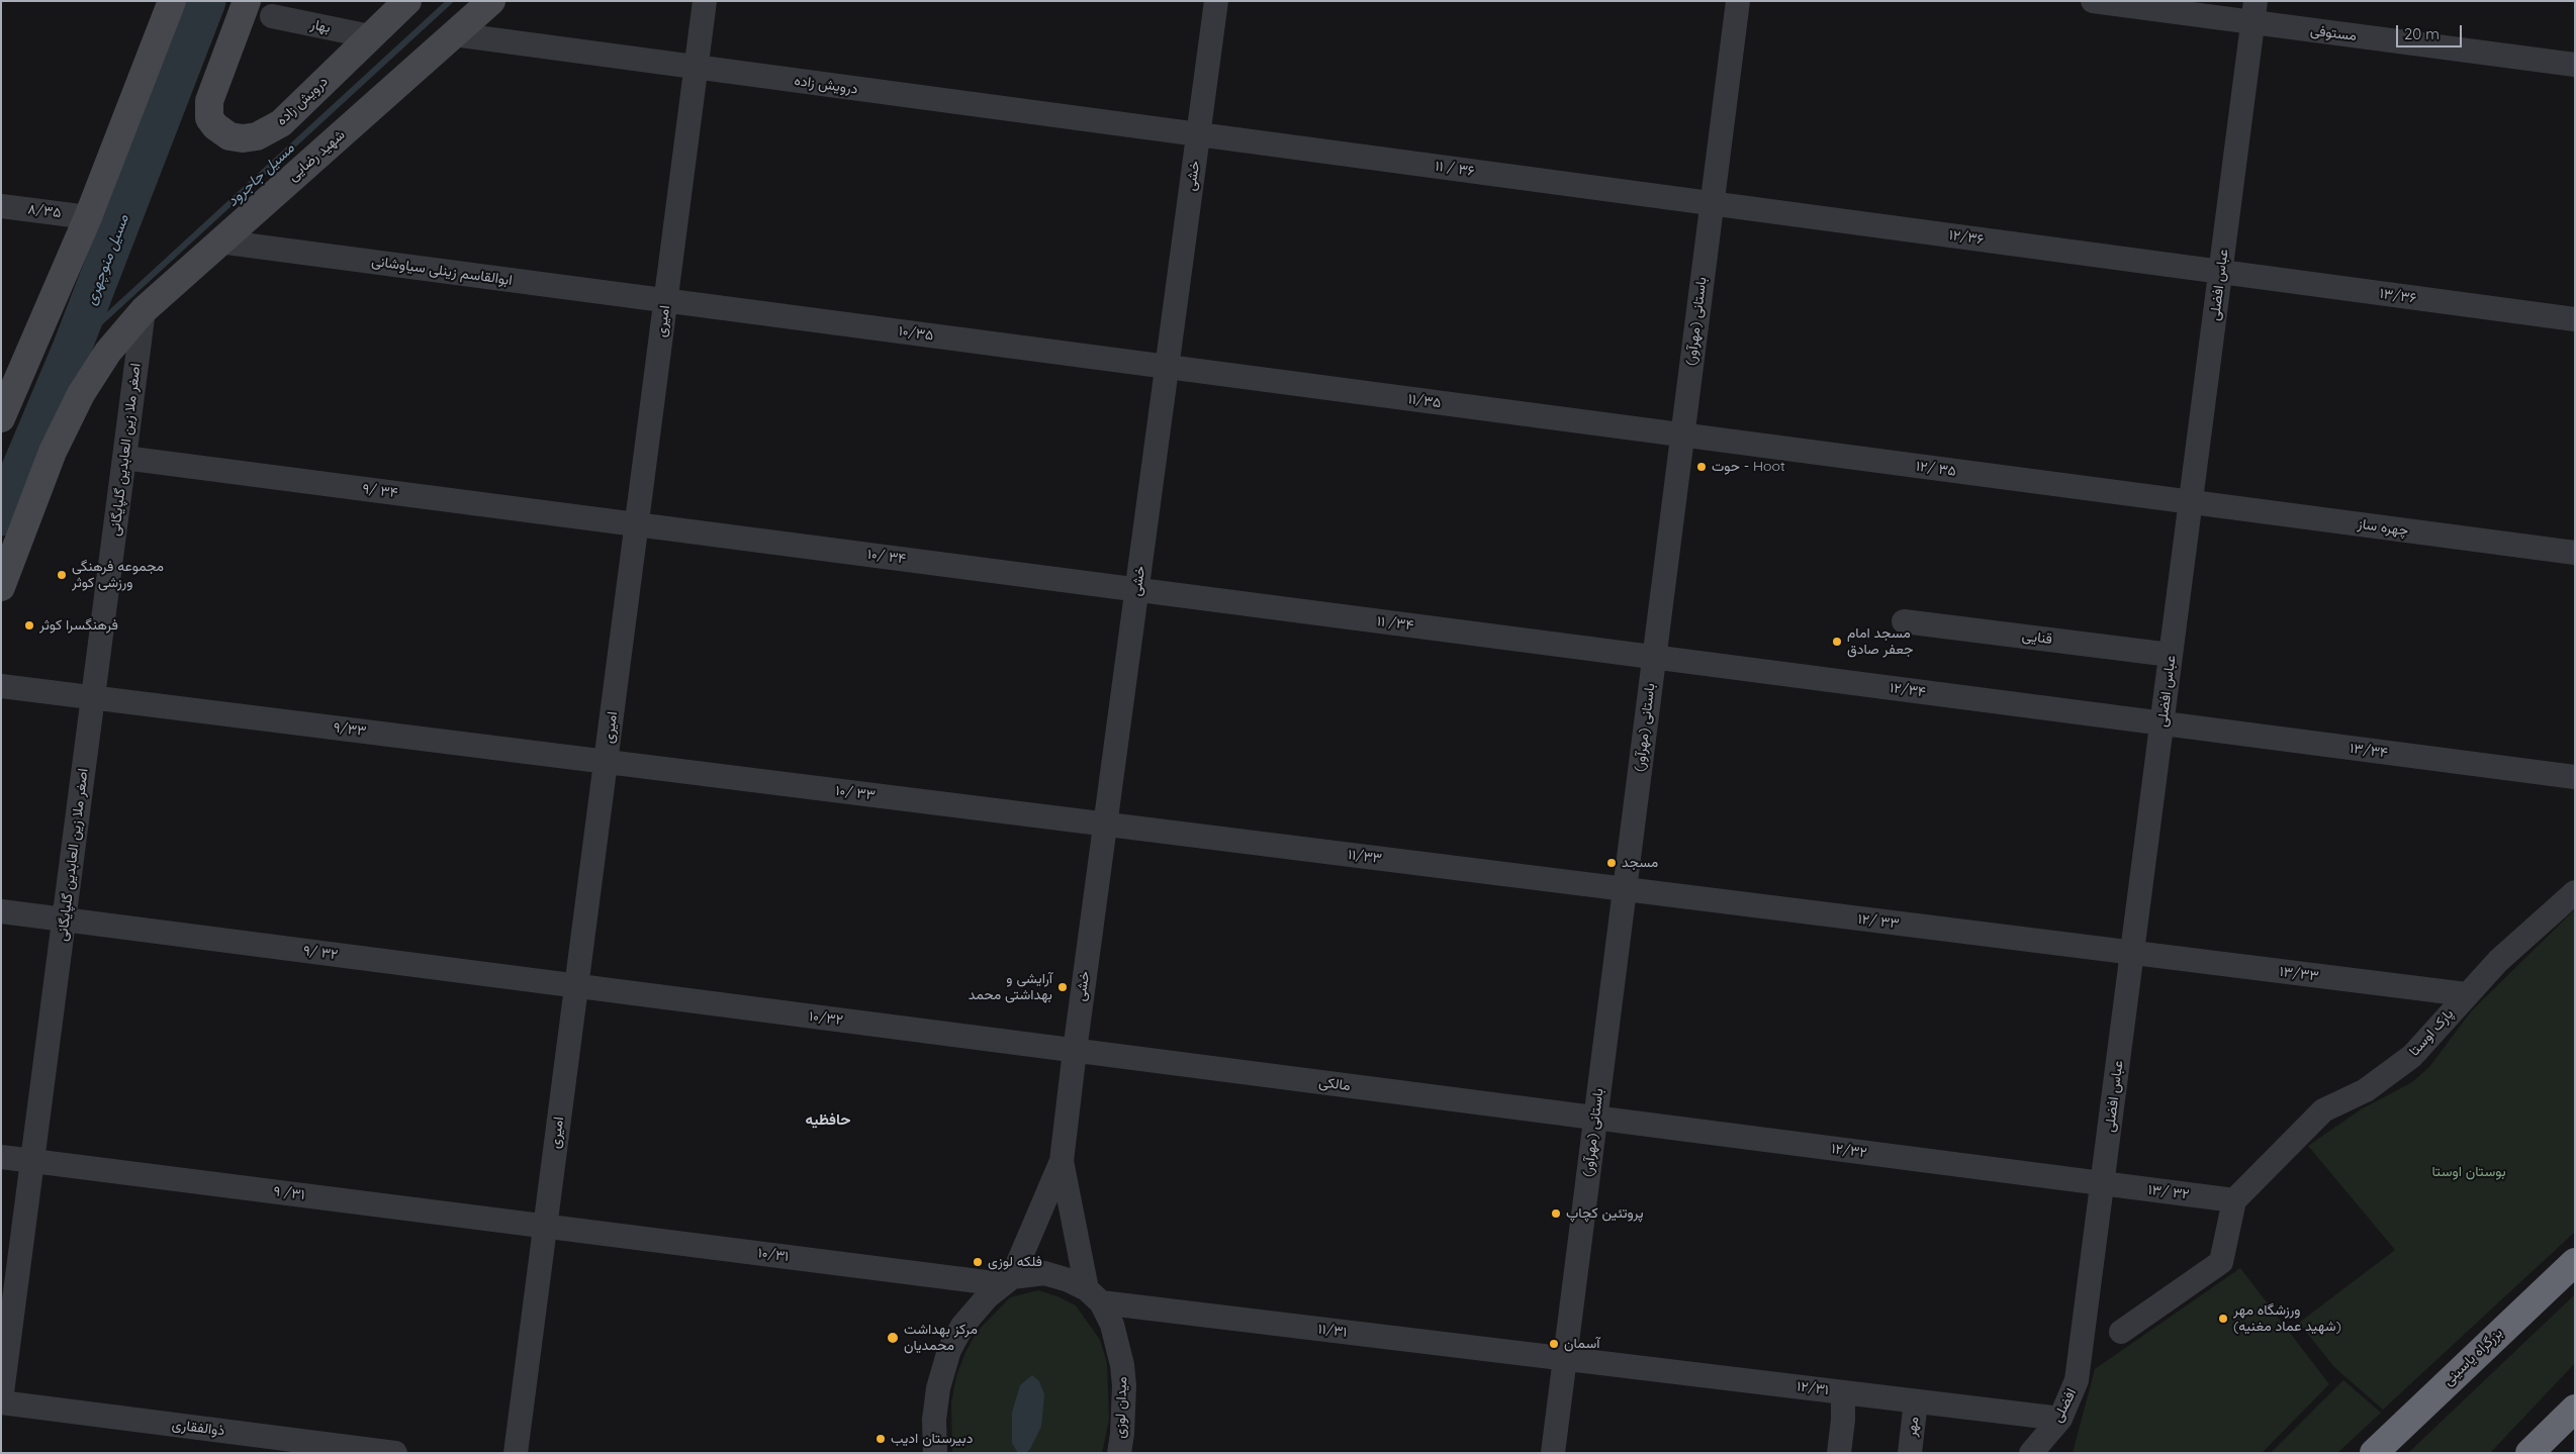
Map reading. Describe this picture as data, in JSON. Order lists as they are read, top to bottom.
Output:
{
  "streets": {
    "highway": ["بزرگراه یاسینی"],
    "main road": ["درویش زاده", "شهید رضایی"],
    "street": [
      "بهار",
      "مستوفی",
      "۱۱ / ۳۶",
      "خشی",
      "۸/۳۵",
      "۱۲/۳۶",
      "ابوالقاسم زینلی سیاوشانی",
      "عباس افضلی",
      "۱۳/۳۶",
      "امیری",
      "باستانی (مهرآور)",
      "۱۰/۳۵",
      "۱۱/۳۵",
      "اصغر ملا زین العابدین گلپایگانی",
      "۱۲/ ۳۵",
      "۹/ ۳۴",
      "چهره ساز",
      "۱۰/ ۳۴",
      "۱۱ /۳۴",
      "قنایی",
      "۱۲/۳۴",
      "۹/۳۳",
      "۱۳/۳۴",
      "۱۰/ ۳۳",
      "۱۱/۳۳",
      "۱۲/ ۳۳",
      "۹/ ۳۲",
      "۱۳/۳۳",
      "۱۰/۳۲",
      "پارک اوستا",
      "مالکی",
      "۱۲/۳۲",
      "۱۳/ ۳۲",
      "۹ /۳۱",
      "۱۰/۳۱",
      "۱۱/۳۱",
      "۱۲/۳۱",
      "افضلی",
      "میدان لوزی",
      "مهر",
      "ذوالفقاری"
    ]
  },
  "crossings": [
    ["بهار", "درویش زاده"],
    ["مستوفی", "عباس افضلی"],
    ["درویش زاده", "شهید رضایی"],
    ["درویش زاده", "۱۱ / ۳۶"],
    ["درویش زاده", "خشی"],
    ["درویش زاده", "امیری"],
    ["شهید رضایی", "ابوالقاسم زینلی سیاوشانی"],
    ["شهید رضایی", "اصغر ملا زین العابدین گلپایگانی"],
    ["۱۱ / ۳۶", "خشی"],
    ["۱۱ / ۳۶", "۱۲/۳۶"],
    ["۱۱ / ۳۶", "باستانی (مهرآور)"],
    ["خشی", "۱۰/۳۵"],
    ["خشی", "۱۱/۳۵"],
    ["خشی", "۱۰/ ۳۴"],
    ["خشی", "۱۱ /۳۴"],
    ["خشی", "۱۰/ ۳۳"],
    ["خشی", "۱۱/۳۳"],
    ["خشی", "۱۰/۳۲"],
    ["خشی", "مالکی"],
    ["خشی", "۱۰/۳۱"],
    ["خشی", "۱۱/۳۱"],
    ["خشی", "میدان لوزی"],
    ["۱۲/۳۶", "عباس افضلی"],
    ["۱۲/۳۶", "۱۳/۳۶"],
    ["۱۲/۳۶", "باستانی (مهرآور)"],
    ["ابوالقاسم زینلی سیاوشانی", "امیری"],
    ["ابوالقاسم زینلی سیاوشانی", "۱۰/۳۵"],
    ["عباس افضلی", "۱۳/۳۶"],
    ["عباس افضلی", "۱۲/ ۳۵"],
    ["عباس افضلی", "چهره ساز"],
    ["عباس افضلی", "قنایی"],
    ["عباس افضلی", "۱۲/۳۴"],
    ["عباس افضلی", "۱۳/۳۴"],
    ["عباس افضلی", "۱۲/ ۳۳"],
    ["عباس افضلی", "۱۳/۳۳"],
    ["عباس افضلی", "۱۲/۳۲"],
    ["عباس افضلی", "۱۳/ ۳۲"],
    ["عباس افضلی", "افضلی"],
    ["امیری", "۱۰/۳۵"],
    ["امیری", "۹/ ۳۴"],
    ["امیری", "۱۰/ ۳۴"],
    ["امیری", "۹/۳۳"],
    ["امیری", "۱۰/ ۳۳"],
    ["امیری", "۹/ ۳۲"],
    ["امیری", "۱۰/۳۲"],
    ["امیری", "۹ /۳۱"],
    ["امیری", "۱۰/۳۱"],
    ["باستانی (مهرآور)", "۱۱/۳۵"],
    ["باستانی (مهرآور)", "۱۲/ ۳۵"],
    ["باستانی (مهرآور)", "۱۱ /۳۴"],
    ["باستانی (مهرآور)", "۱۲/۳۴"],
    ["باستانی (مهرآور)", "۱۱/۳۳"],
    ["باستانی (مهرآور)", "۱۲/ ۳۳"],
    ["باستانی (مهرآور)", "مالکی"],
    ["باستانی (مهرآور)", "۱۲/۳۲"],
    ["باستانی (مهرآور)", "۱۱/۳۱"],
    ["باستانی (مهرآور)", "۱۲/۳۱"],
    ["۱۰/۳۵", "۱۱/۳۵"],
    ["۱۱/۳۵", "۱۲/ ۳۵"],
    ["اصغر ملا زین العابدین گلپایگانی", "۹/ ۳۴"],
    ["اصغر ملا زین العابدین گلپایگانی", "۹/۳۳"],
    ["اصغر ملا زین العابدین گلپایگانی", "۹/ ۳۲"],
    ["اصغر ملا زین العابدین گلپایگانی", "۹ /۳۱"],
    ["اصغر ملا زین العابدین گلپایگانی", "ذوالفقاری"],
    ["۱۲/ ۳۵", "چهره ساز"],
    ["۹/ ۳۴", "۱۰/ ۳۴"],
    ["۱۰/ ۳۴", "۱۱ /۳۴"],
    ["۱۱ /۳۴", "۱۲/۳۴"],
    ["۱۲/۳۴", "۱۳/۳۴"],
    ["۹/۳۳", "۱۰/ ۳۳"],
    ["۱۰/ ۳۳", "۱۱/۳۳"],
    ["۱۱/۳۳", "۱۲/ ۳۳"],
    ["۱۲/ ۳۳", "۱۳/۳۳"],
    ["۹/ ۳۲", "۱۰/۳۲"],
    ["۱۳/۳۳", "پارک اوستا"],
    ["۱۰/۳۲", "مالکی"],
    ["پارک اوستا", "۱۳/ ۳۲"],
    ["مالکی", "۱۲/۳۲"],
    ["۱۲/۳۲", "۱۳/ ۳۲"],
    ["۹ /۳۱", "۱۰/۳۱"],
    ["۱۱/۳۱", "۱۲/۳۱"],
    ["۱۱/۳۱", "میدان لوزی"],
    ["۱۲/۳۱", "افضلی"],
    ["۱۲/۳۱", "مهر"]
  ],
  "districts": ["حافظیه"],
  "water": ["مسیل جاجرود", "مسیل منوچهری"],
  "parks": ["بوستان اوستا"],
  "places": [
    "حوت - Hoot",
    "مجموعه فرهنگی ورزشی کوثر",
    "فرهنگسرا کوثر",
    "مسجد امام جعفر صادق",
    "مسجد",
    "آرایشی و بهداشتی محمد",
    "پروتئین کچاپ",
    "فلکه لوزی",
    "ورزشگاه مهر (شهید عماد مغنیه)",
    "مرکز بهداشت محمدیان",
    "آسمان",
    "دبیرستان ادیب"
  ],
  "scale_bar": "20 m"
}
